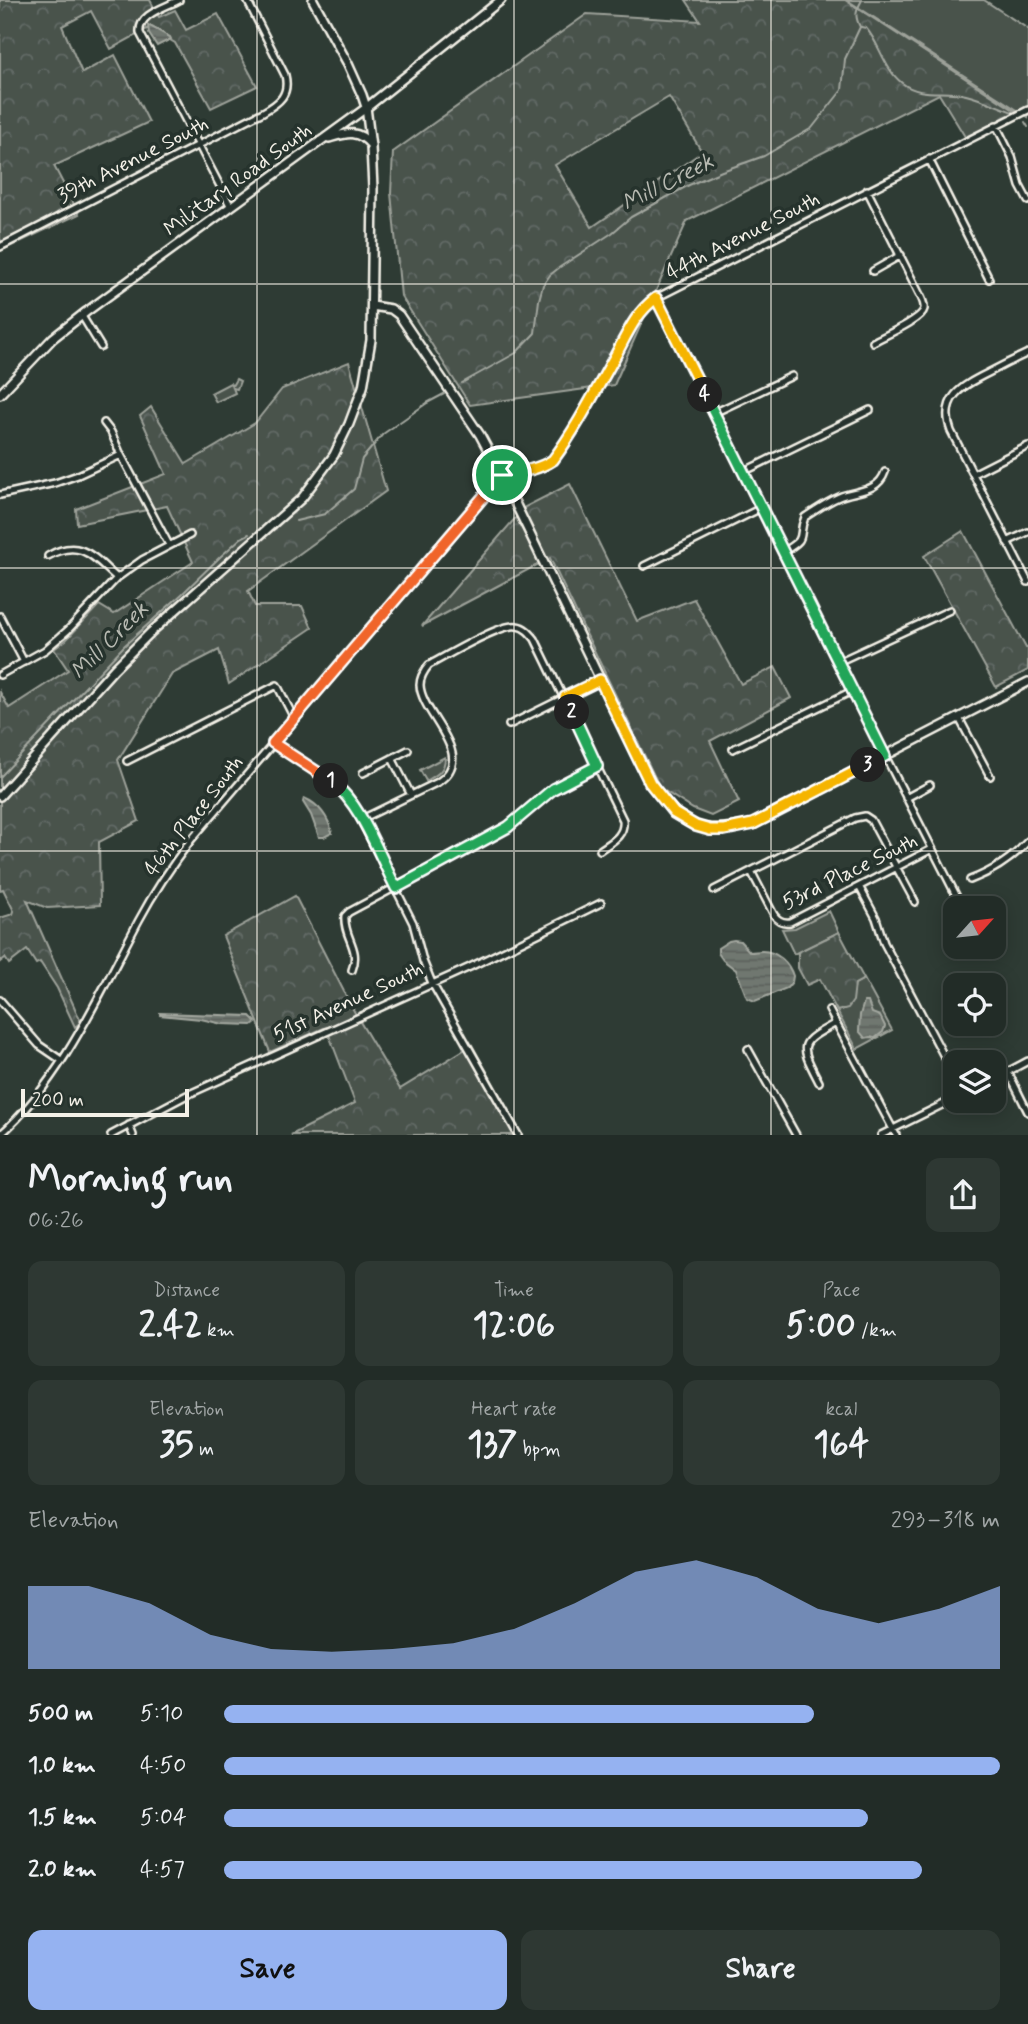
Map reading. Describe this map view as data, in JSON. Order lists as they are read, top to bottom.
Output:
{
  "streets": {
    "main road": ["Military Road South"],
    "street": [
      "39th Avenue South",
      "44th Avenue South",
      "46th Place South",
      "53rd Place South",
      "51st Avenue South"
    ]
  },
  "crossings": [
    ["44th Avenue South", "46th Place South"]
  ],
  "water": ["Mill Creek"],
  "scale_bar": "200 m",
  "north": "top right",
  "page": {
    "pins": [
      "4",
      "2",
      "3",
      "1"
    ],
    "scale": "200 m",
    "heading": ["Morning run", "06:26"],
    "stats": [
      ["Distance", "2.42 km"],
      ["Time", "12:06"],
      ["Pace", "5:00 /km"],
      ["Elevation", "35 m"],
      ["Heart rate", "137 bpm"],
      ["kcal", "164"]
    ],
    "chart": ["Elevation", "293–318 m"],
    "list": [
      {
        "name": "500 m",
        "note": "5:10"
      },
      {
        "name": "1.0 km",
        "note": "4:50"
      },
      {
        "name": "1.5 km",
        "note": "5:04"
      },
      {
        "name": "2.0 km",
        "note": "4:57"
      }
    ],
    "buttons": ["Save", "Share"]
  }
}
